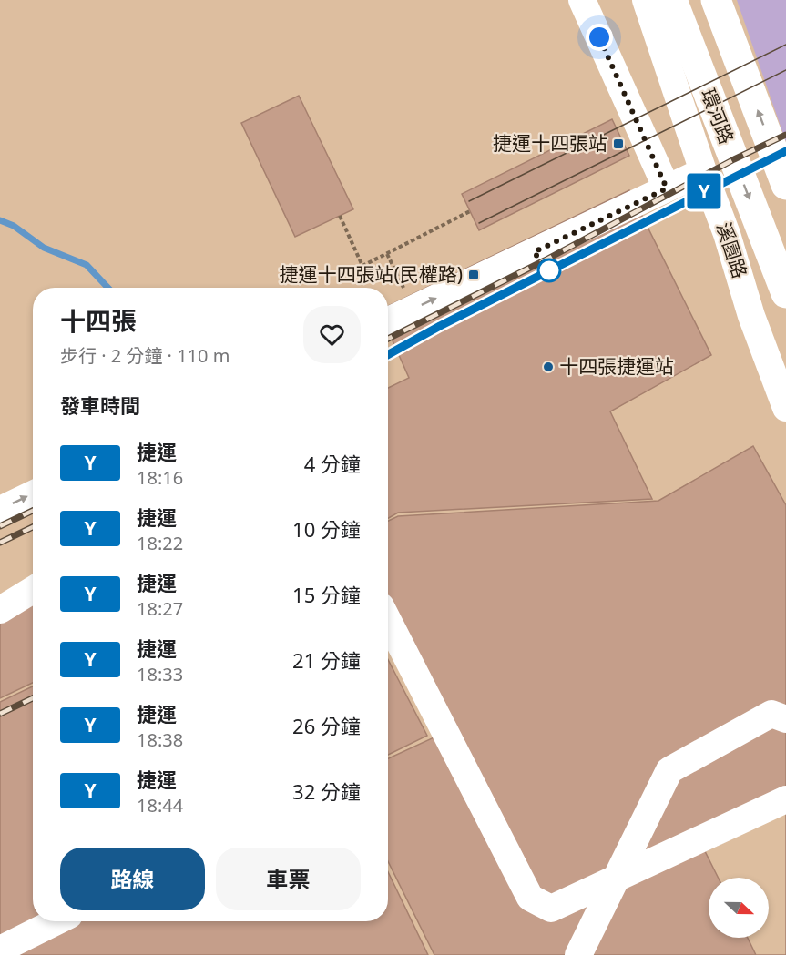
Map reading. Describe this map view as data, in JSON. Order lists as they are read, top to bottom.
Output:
{
  "streets": {
    "highway": ["環河路"],
    "street": ["溪園路"]
  },
  "places": {
    "transit": ["捷運十四張站", "捷運十四張站(民權路)"],
    "other": ["十四張捷運站"]
  },
  "lines": ["metro line Y"],
  "north": "right",
  "page": {
    "on_map": "Y",
    "heading": [
      ["十四張", "步行 · 2 分鐘 · 110 m"],
      "發車時間"
    ],
    "list": [
      {
        "mark": "Y",
        "name": "捷運",
        "note": "18:16",
        "value": "4 分鐘"
      },
      {
        "mark": "Y",
        "name": "捷運",
        "note": "18:22",
        "value": "10 分鐘"
      },
      {
        "mark": "Y",
        "name": "捷運",
        "note": "18:27",
        "value": "15 分鐘"
      },
      {
        "mark": "Y",
        "name": "捷運",
        "note": "18:33",
        "value": "21 分鐘"
      },
      {
        "mark": "Y",
        "name": "捷運",
        "note": "18:38",
        "value": "26 分鐘"
      },
      {
        "mark": "Y",
        "name": "捷運",
        "note": "18:44",
        "value": "32 分鐘"
      }
    ],
    "buttons": ["路線", "車票"]
  }
}
